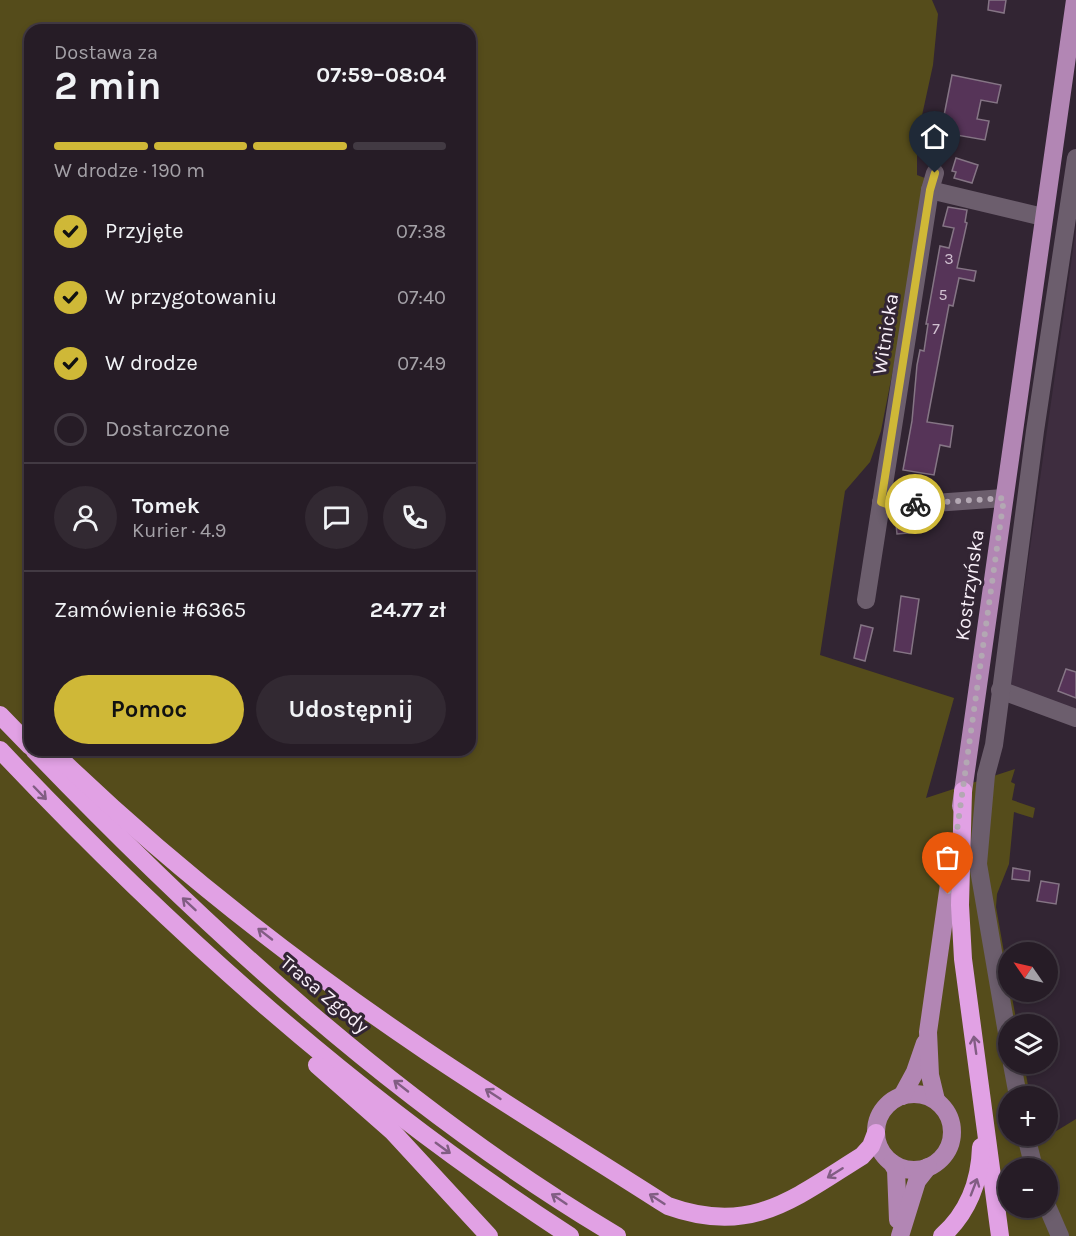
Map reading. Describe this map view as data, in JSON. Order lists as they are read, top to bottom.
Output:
{
  "streets": {
    "highway": ["Trasa Zgody"],
    "main road": ["Kostrzyńska"],
    "street": ["Witnicka"]
  },
  "crossings": [
    ["Witnicka", "Kostrzyńska"]
  ],
  "house_numbers": ["3", "5", "7"],
  "north": "top left",
  "page": {
    "heading": ["2 min", "Dostawa za", "07:59–08:04"],
    "panel": [
      "Tomek",
      "Kurier · 4.9",
      "Zamówienie #6365",
      "24.77 zł"
    ],
    "bar": "W drodze · 190 m",
    "list": [
      ["Przyjęte", "07:38"],
      ["W przygotowaniu", "07:40"],
      ["W drodze", "07:49"],
      "Dostarczone"
    ],
    "buttons": ["Pomoc", "Udostępnij"],
    "map_buttons": ["+", "−"]
  }
}
